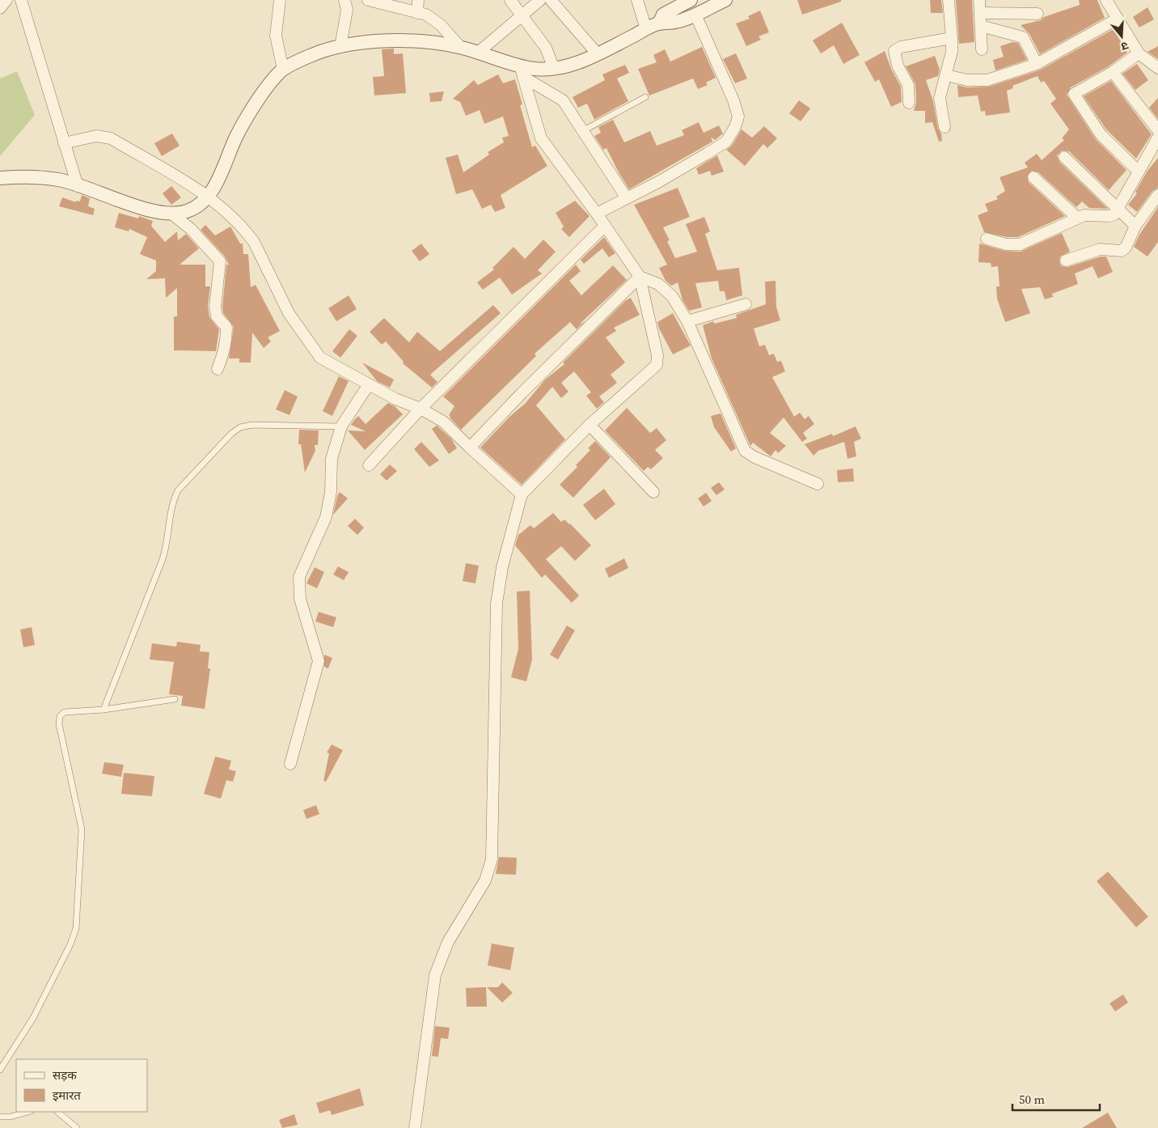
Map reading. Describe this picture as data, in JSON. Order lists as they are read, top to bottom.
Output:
{
  "legend": ["सड़क", "इमारत"],
  "scale_bar": "50 m",
  "north": "bottom"
}
